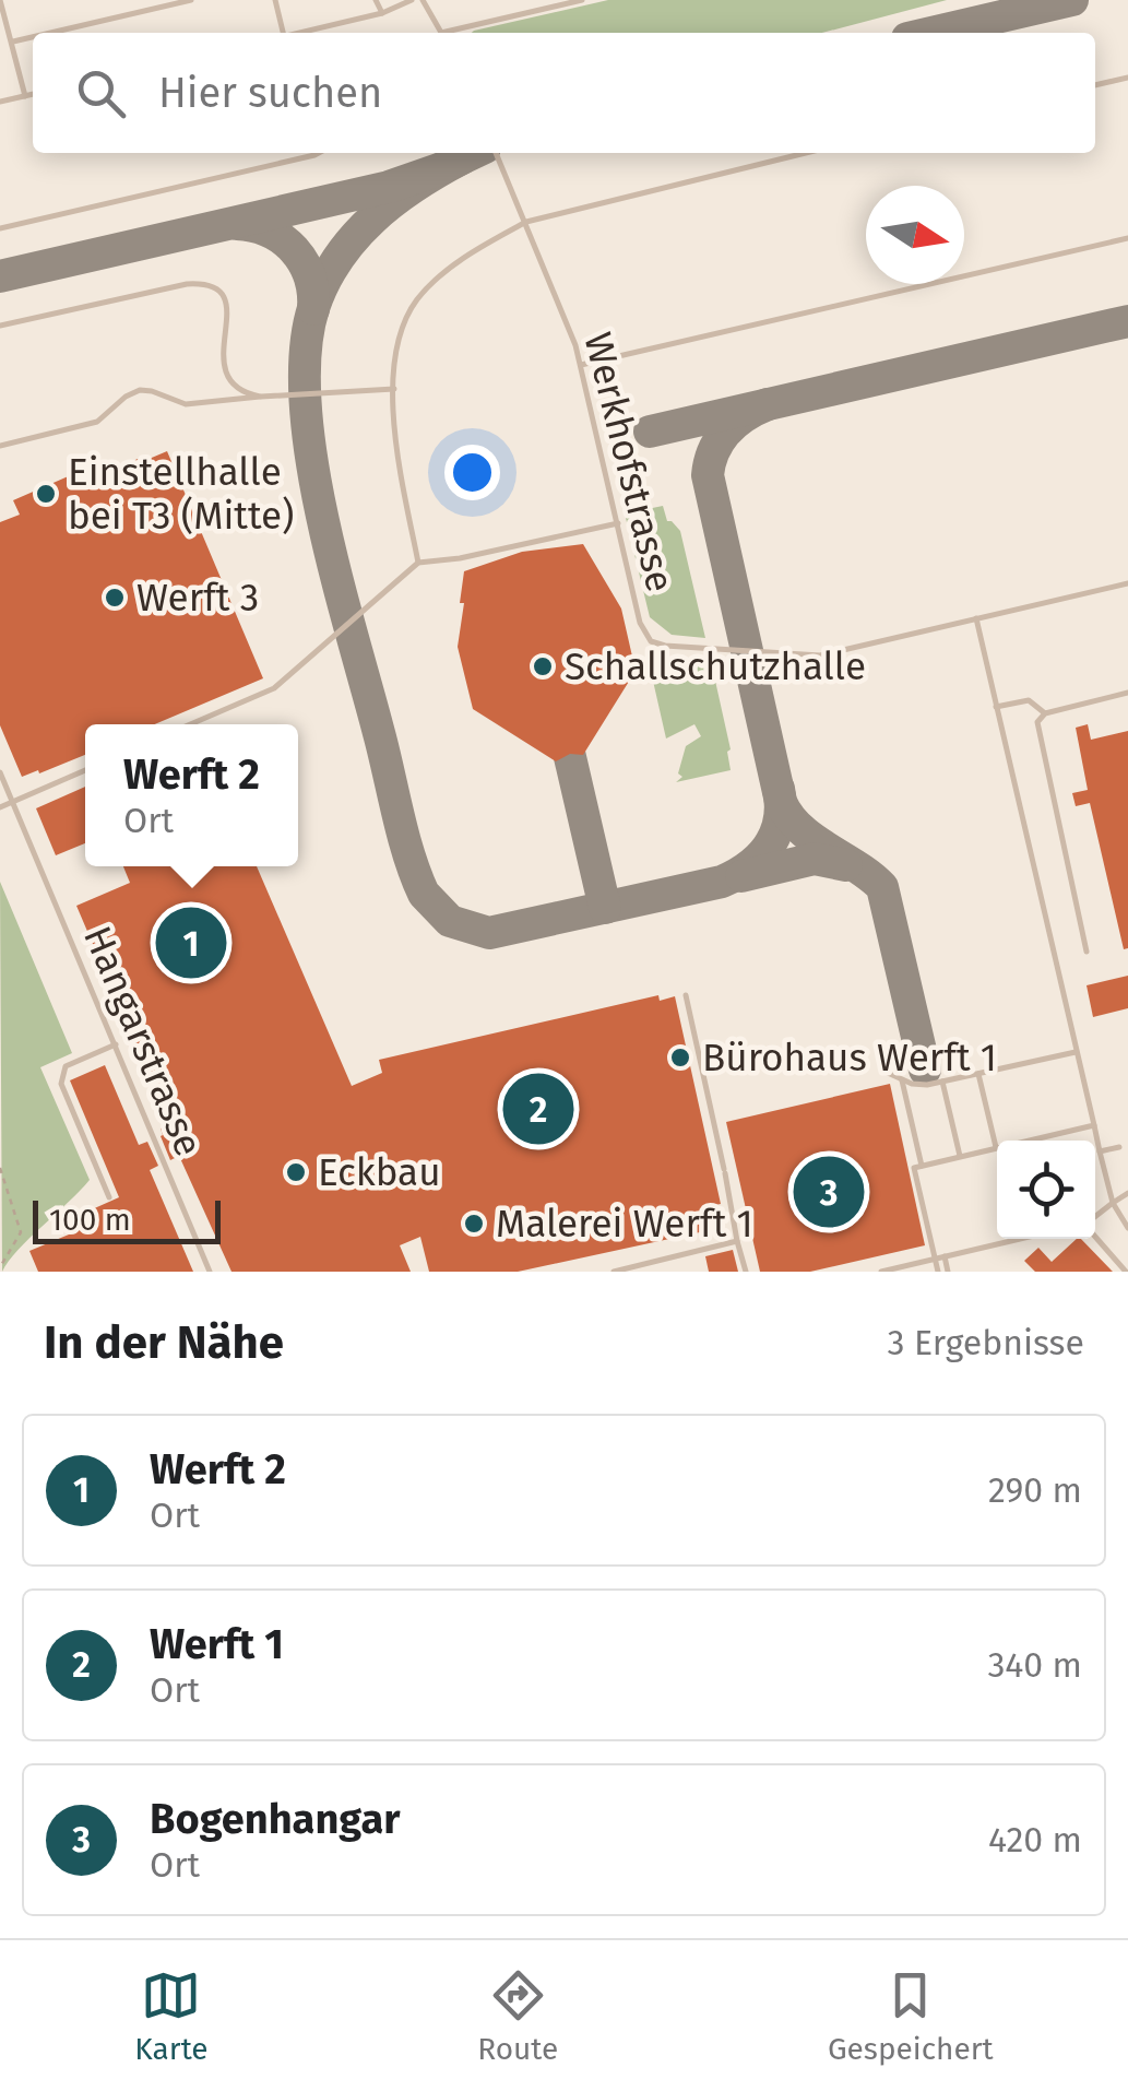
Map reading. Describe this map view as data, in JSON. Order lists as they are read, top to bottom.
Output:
{
  "streets": {
    "lane": ["Werkhofstrasse", "Hangarstrasse"]
  },
  "places": [
    "Einstellhalle bei T3 (Mitte)",
    "Werft 3",
    "Schallschutzhalle",
    "Bürohaus Werft 1",
    "Eckbau",
    "Malerei Werft 1"
  ],
  "scale_bar": "100 m",
  "north": "right",
  "page": {
    "search": "Hier suchen",
    "popup": ["Werft 2", "Ort"],
    "pins": ["1", "2", "3"],
    "scale": "100 m",
    "heading": ["In der Nähe", "3 Ergebnisse"],
    "list": [
      {
        "mark": "1",
        "name": "Werft 2",
        "note": "Ort",
        "value": "290 m"
      },
      {
        "mark": "2",
        "name": "Werft 1",
        "note": "Ort",
        "value": "340 m"
      },
      {
        "mark": "3",
        "name": "Bogenhangar",
        "note": "Ort",
        "value": "420 m"
      }
    ],
    "nav": ["Karte", "Route", "Gespeichert"]
  }
}
